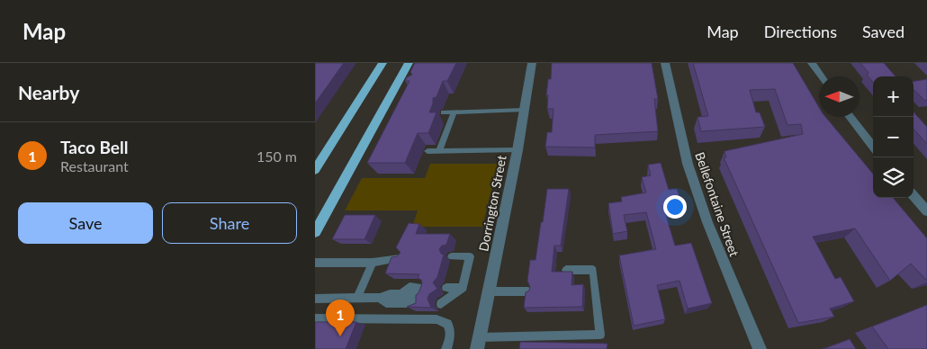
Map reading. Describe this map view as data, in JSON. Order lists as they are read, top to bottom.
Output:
{
  "streets": {
    "street": ["Dorrington Street", "Bellefontaine Street"]
  },
  "north": "left",
  "page": {
    "header": "Map",
    "nav": ["Map", "Directions", "Saved"],
    "heading": "Nearby",
    "map_buttons": ["+", "−"],
    "list": [
      {
        "mark": "1",
        "name": "Taco Bell",
        "note": "Restaurant",
        "value": "150 m"
      }
    ],
    "buttons": ["Save", "Share"],
    "pins": "1"
  }
}
